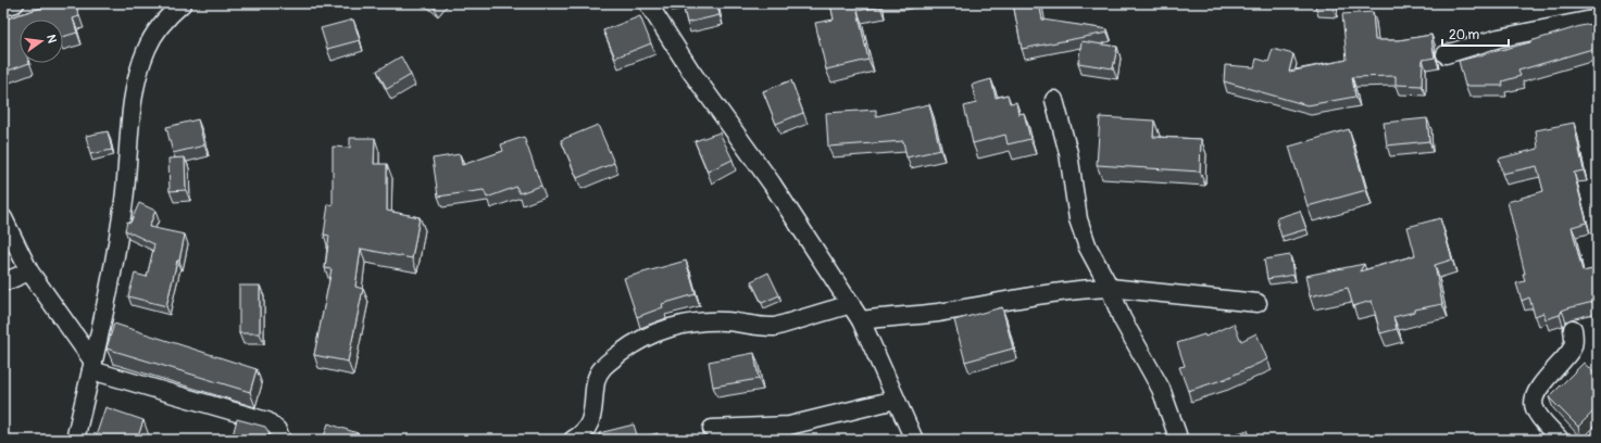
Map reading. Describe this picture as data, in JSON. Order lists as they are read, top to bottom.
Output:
{
  "scale_bar": "20 m",
  "north": "right"
}
